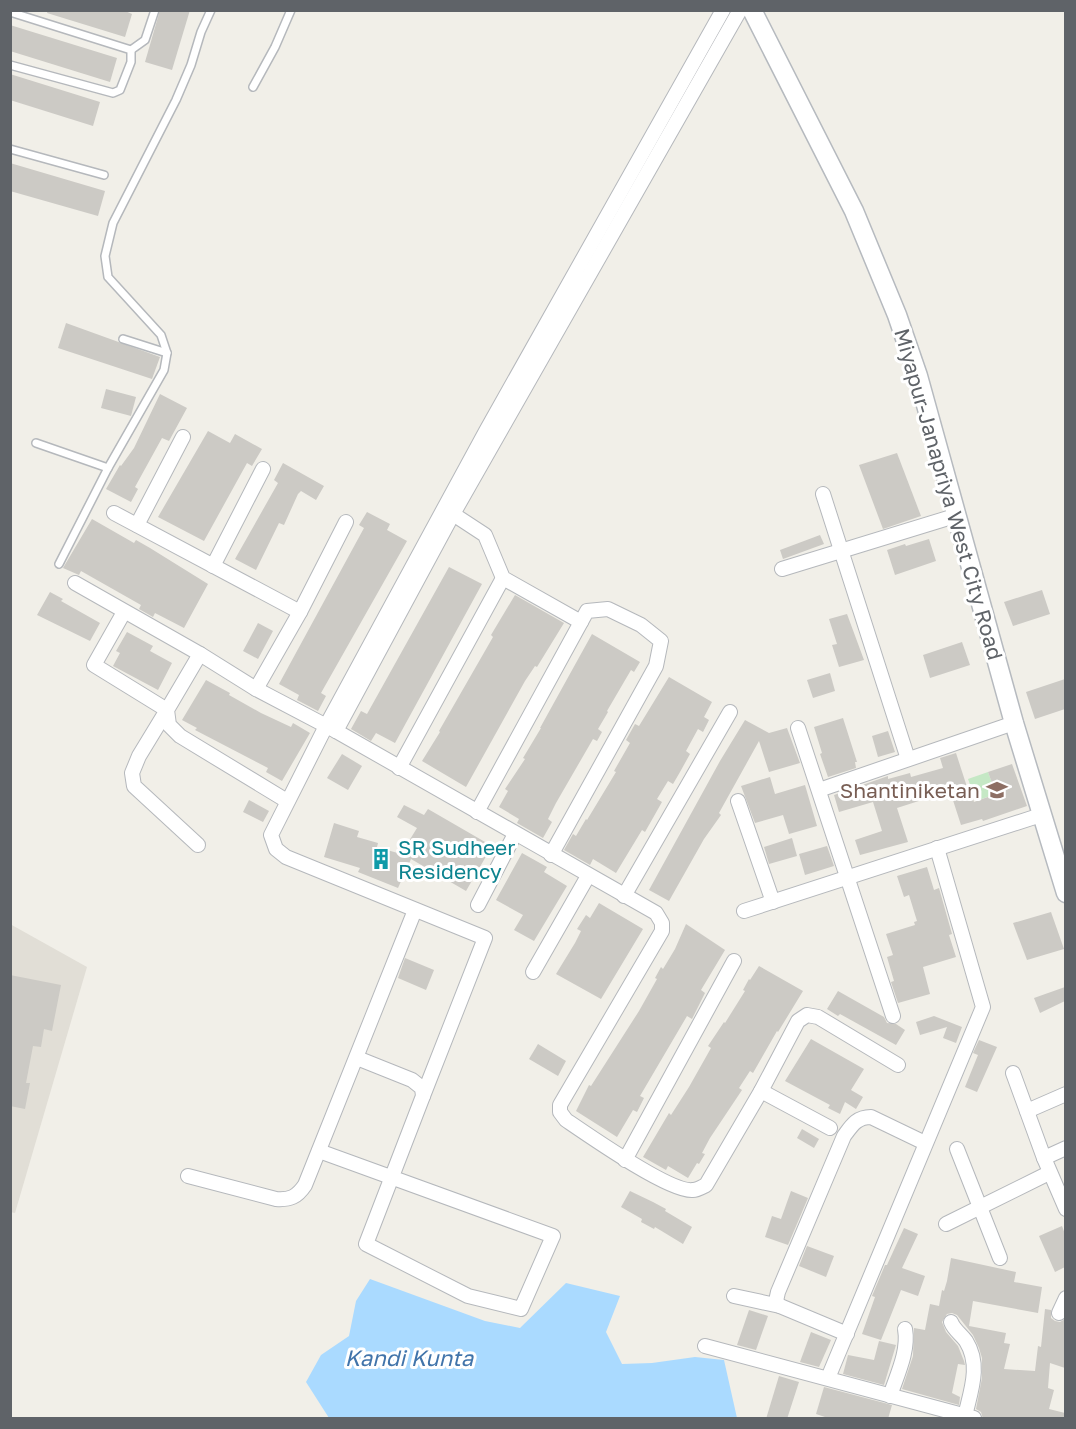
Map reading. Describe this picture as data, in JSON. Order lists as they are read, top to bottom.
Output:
{
  "streets": {
    "street": ["Miyapur-Janapriya West City Road"]
  },
  "water": ["Kandi Kunta"],
  "places": {
    "school or university": ["Shantiniketan"],
    "building": ["SR Sudheer Residency"]
  }
}
